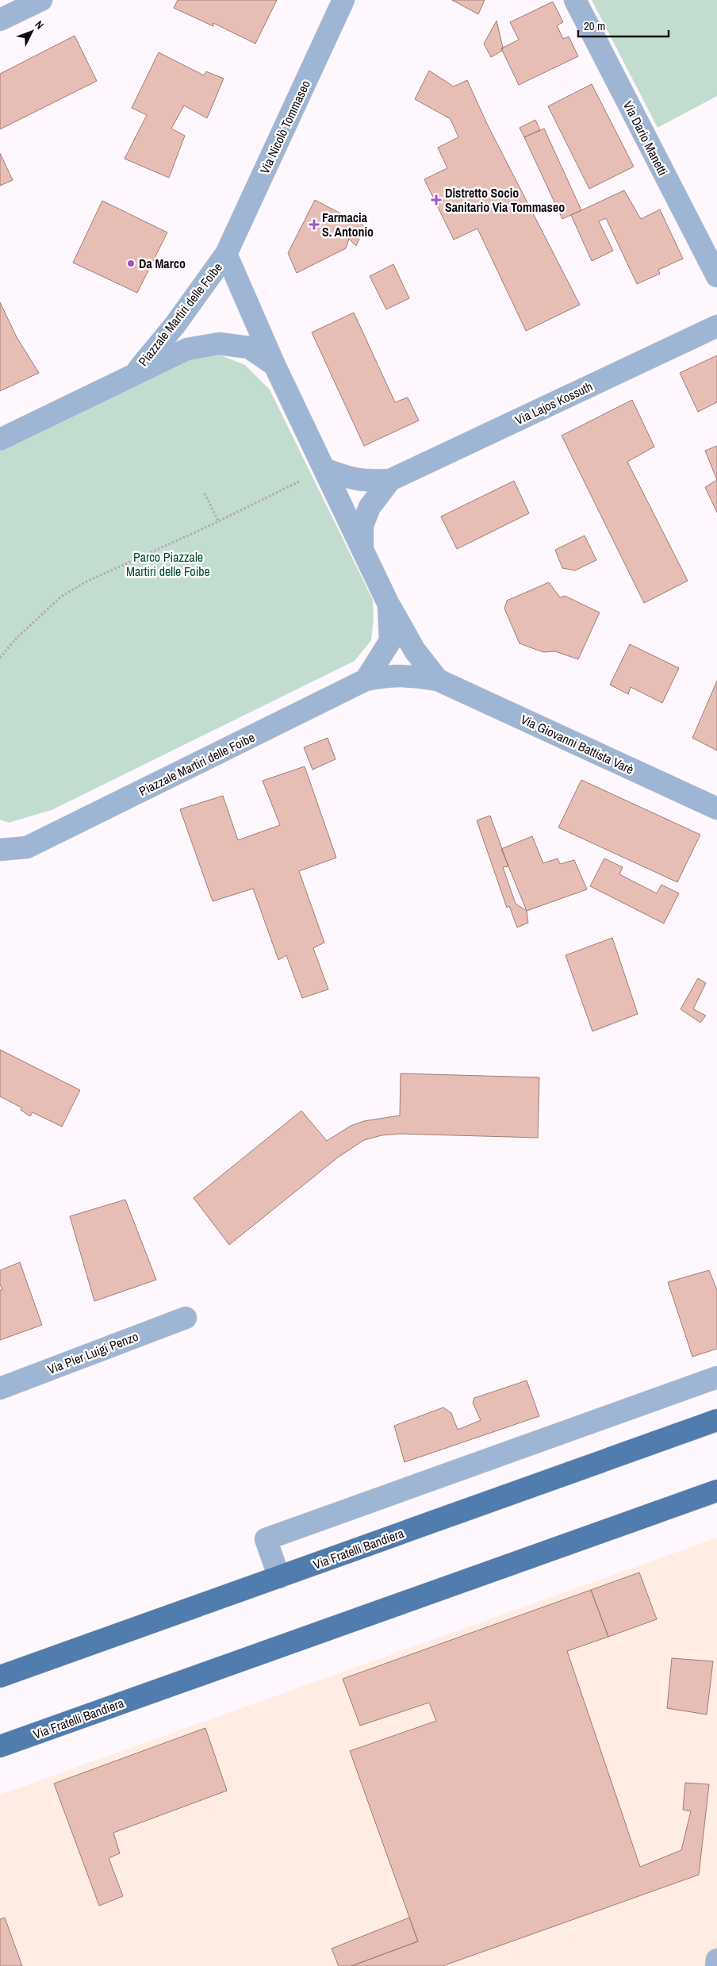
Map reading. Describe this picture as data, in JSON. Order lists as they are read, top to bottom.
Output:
{
  "streets": {
    "main road": ["Via Fratelli Bandiera"],
    "street": [
      "Via Nicolò Tommaseo",
      "Via Dario Manetti",
      "Piazzale Martiri delle Foibe",
      "Via Lajos Kossuth",
      "Via Giovanni Battista Varè",
      "Via Pier Luigi Penzo"
    ]
  },
  "crossings": [
    ["Via Nicolò Tommaseo", "Piazzale Martiri delle Foibe"],
    ["Piazzale Martiri delle Foibe", "Via Lajos Kossuth"],
    ["Piazzale Martiri delle Foibe", "Via Giovanni Battista Varè"]
  ],
  "parks": ["Parco Piazzale Martiri delle Foibe"],
  "places": {
    "health": ["Distretto Socio Sanitario Via Tommaseo", "Farmacia S. Antonio"],
    "other": ["Da Marco"]
  },
  "scale_bar": "20 m",
  "north": "top right"
}
